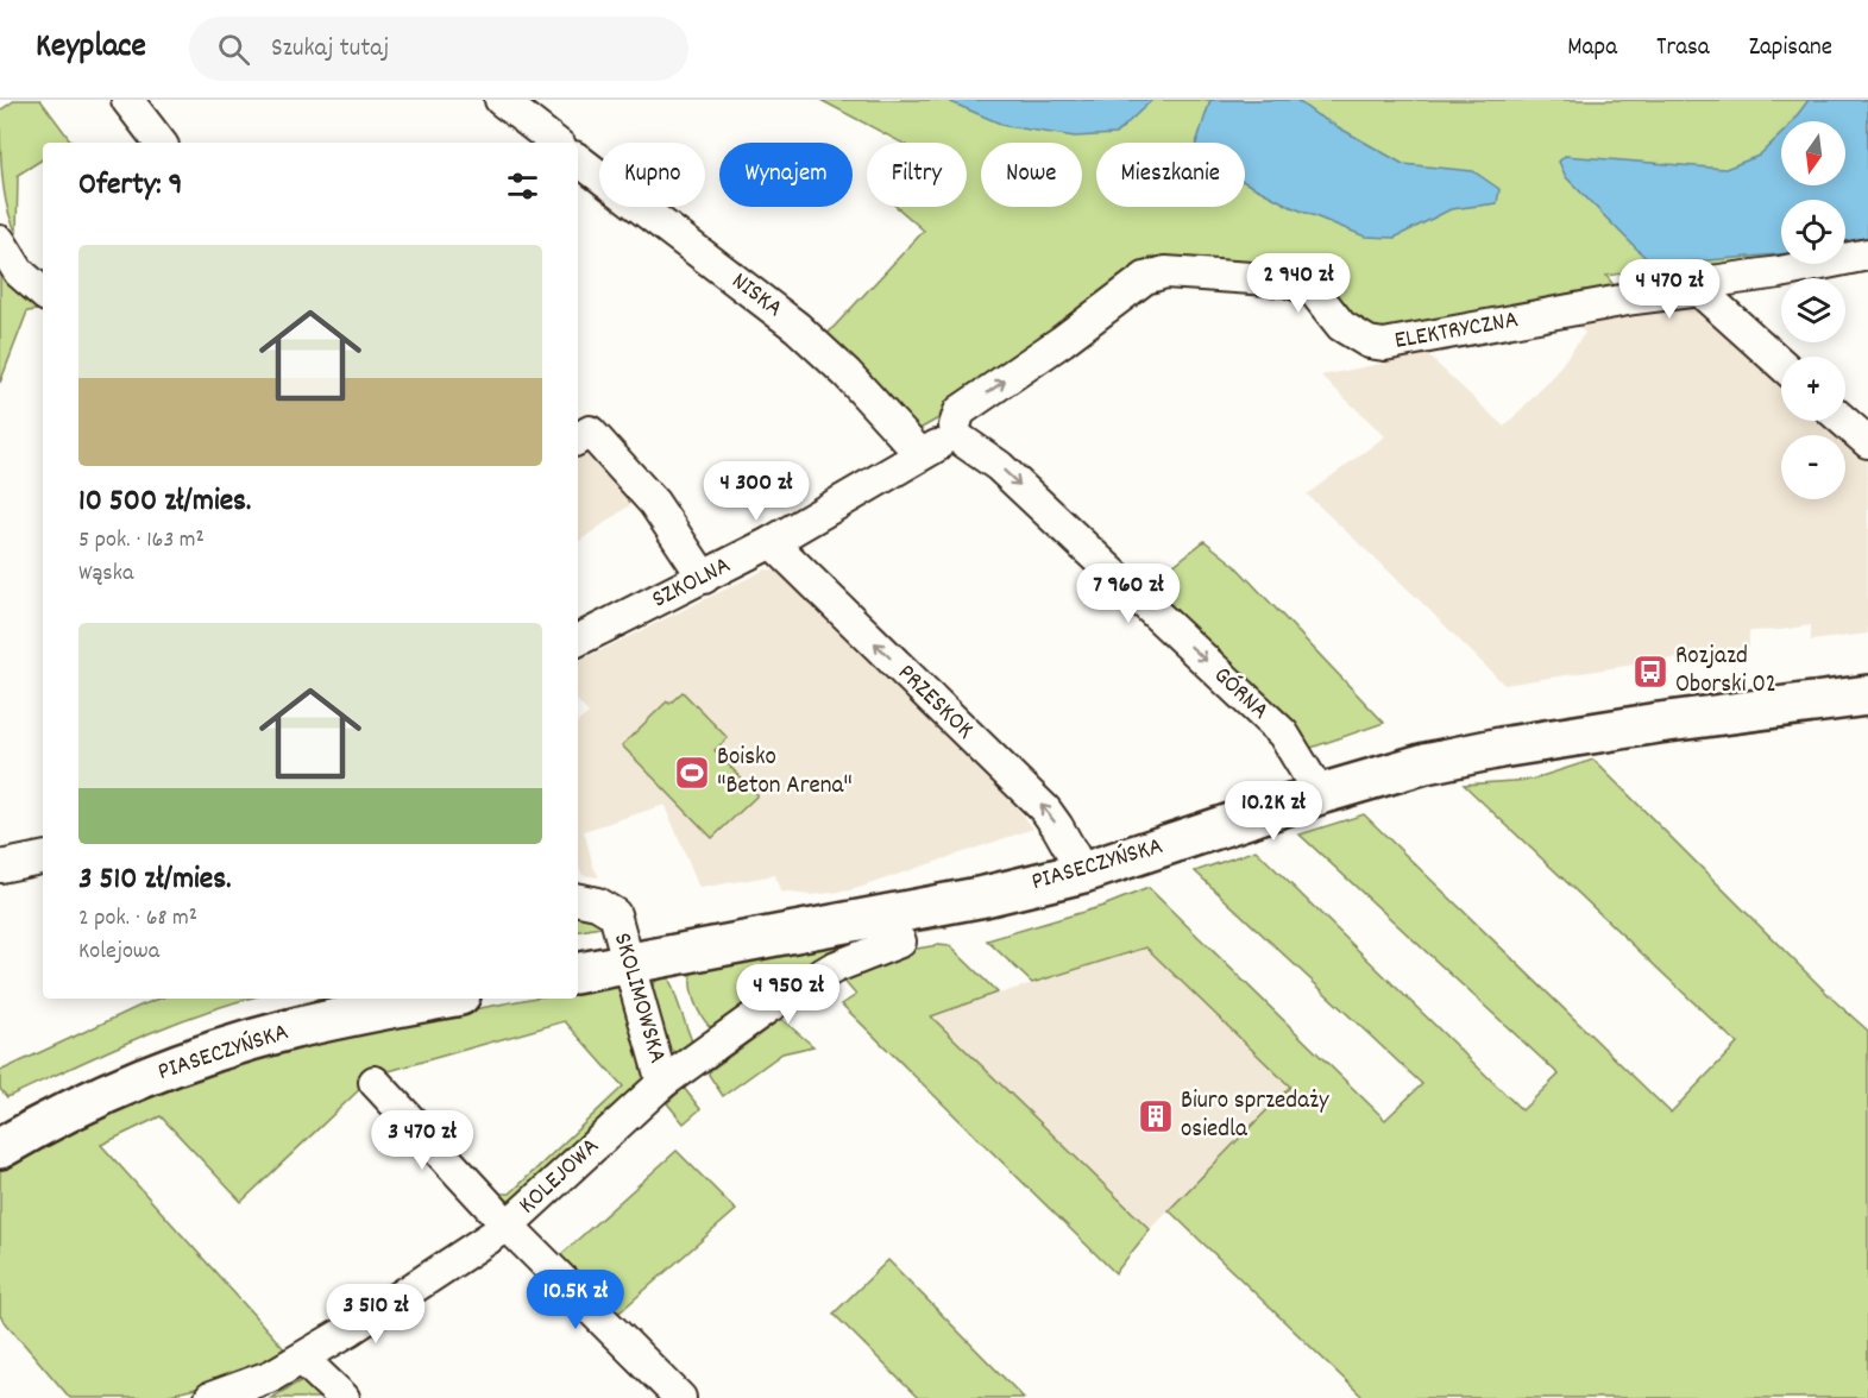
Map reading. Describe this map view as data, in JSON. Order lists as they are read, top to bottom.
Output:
{
  "streets": {
    "main road": ["PIASECZYŃSKA"],
    "street": [
      "NISKA",
      "ELEKTRYCZNA",
      "SZKOLNA",
      "GÓRNA",
      "PRZESKOK",
      "SKOLIMOWSKA",
      "KOLEJOWA"
    ]
  },
  "crossings": [
    ["NISKA", "SZKOLNA"],
    ["ELEKTRYCZNA", "SZKOLNA"],
    ["ELEKTRYCZNA", "GÓRNA"],
    ["SZKOLNA", "GÓRNA"],
    ["SZKOLNA", "PRZESKOK"],
    ["GÓRNA", "PIASECZYŃSKA"],
    ["PRZESKOK", "PIASECZYŃSKA"],
    ["PIASECZYŃSKA", "SKOLIMOWSKA"],
    ["SKOLIMOWSKA", "KOLEJOWA"]
  ],
  "one_way": ["ELEKTRYCZNA", "GÓRNA", "PRZESKOK"],
  "places": {
    "bus stop": ["Rozjazd Oborski 02"],
    "sports": ["Boisko \"Beton Arena\""],
    "building": ["Biuro sprzedaży osiedla"]
  },
  "north": "bottom",
  "page": {
    "header": "Keyplace",
    "search": "Szukaj tutaj",
    "nav": ["Mapa", "Trasa", "Zapisane"],
    "map_buttons": ["+", "−"],
    "chip": [
      "Kupno",
      "Wynajem",
      "Filtry",
      "Nowe",
      "Mieszkanie"
    ],
    "heading": "Oferty: 9",
    "list": [
      {
        "name": "10 500 zł/mies.",
        "note": "5 pok. · 163 m² · Wąska"
      },
      {
        "name": "3 510 zł/mies.",
        "note": "2 pok. · 68 m² · Kolejowa"
      }
    ],
    "price": [
      "2 940 zł",
      "4 470 zł",
      "4 300 zł",
      "7 960 zł",
      "10.2K zł",
      "4 950 zł",
      "3 470 zł",
      "10.5K zł",
      "3 510 zł"
    ]
  }
}
